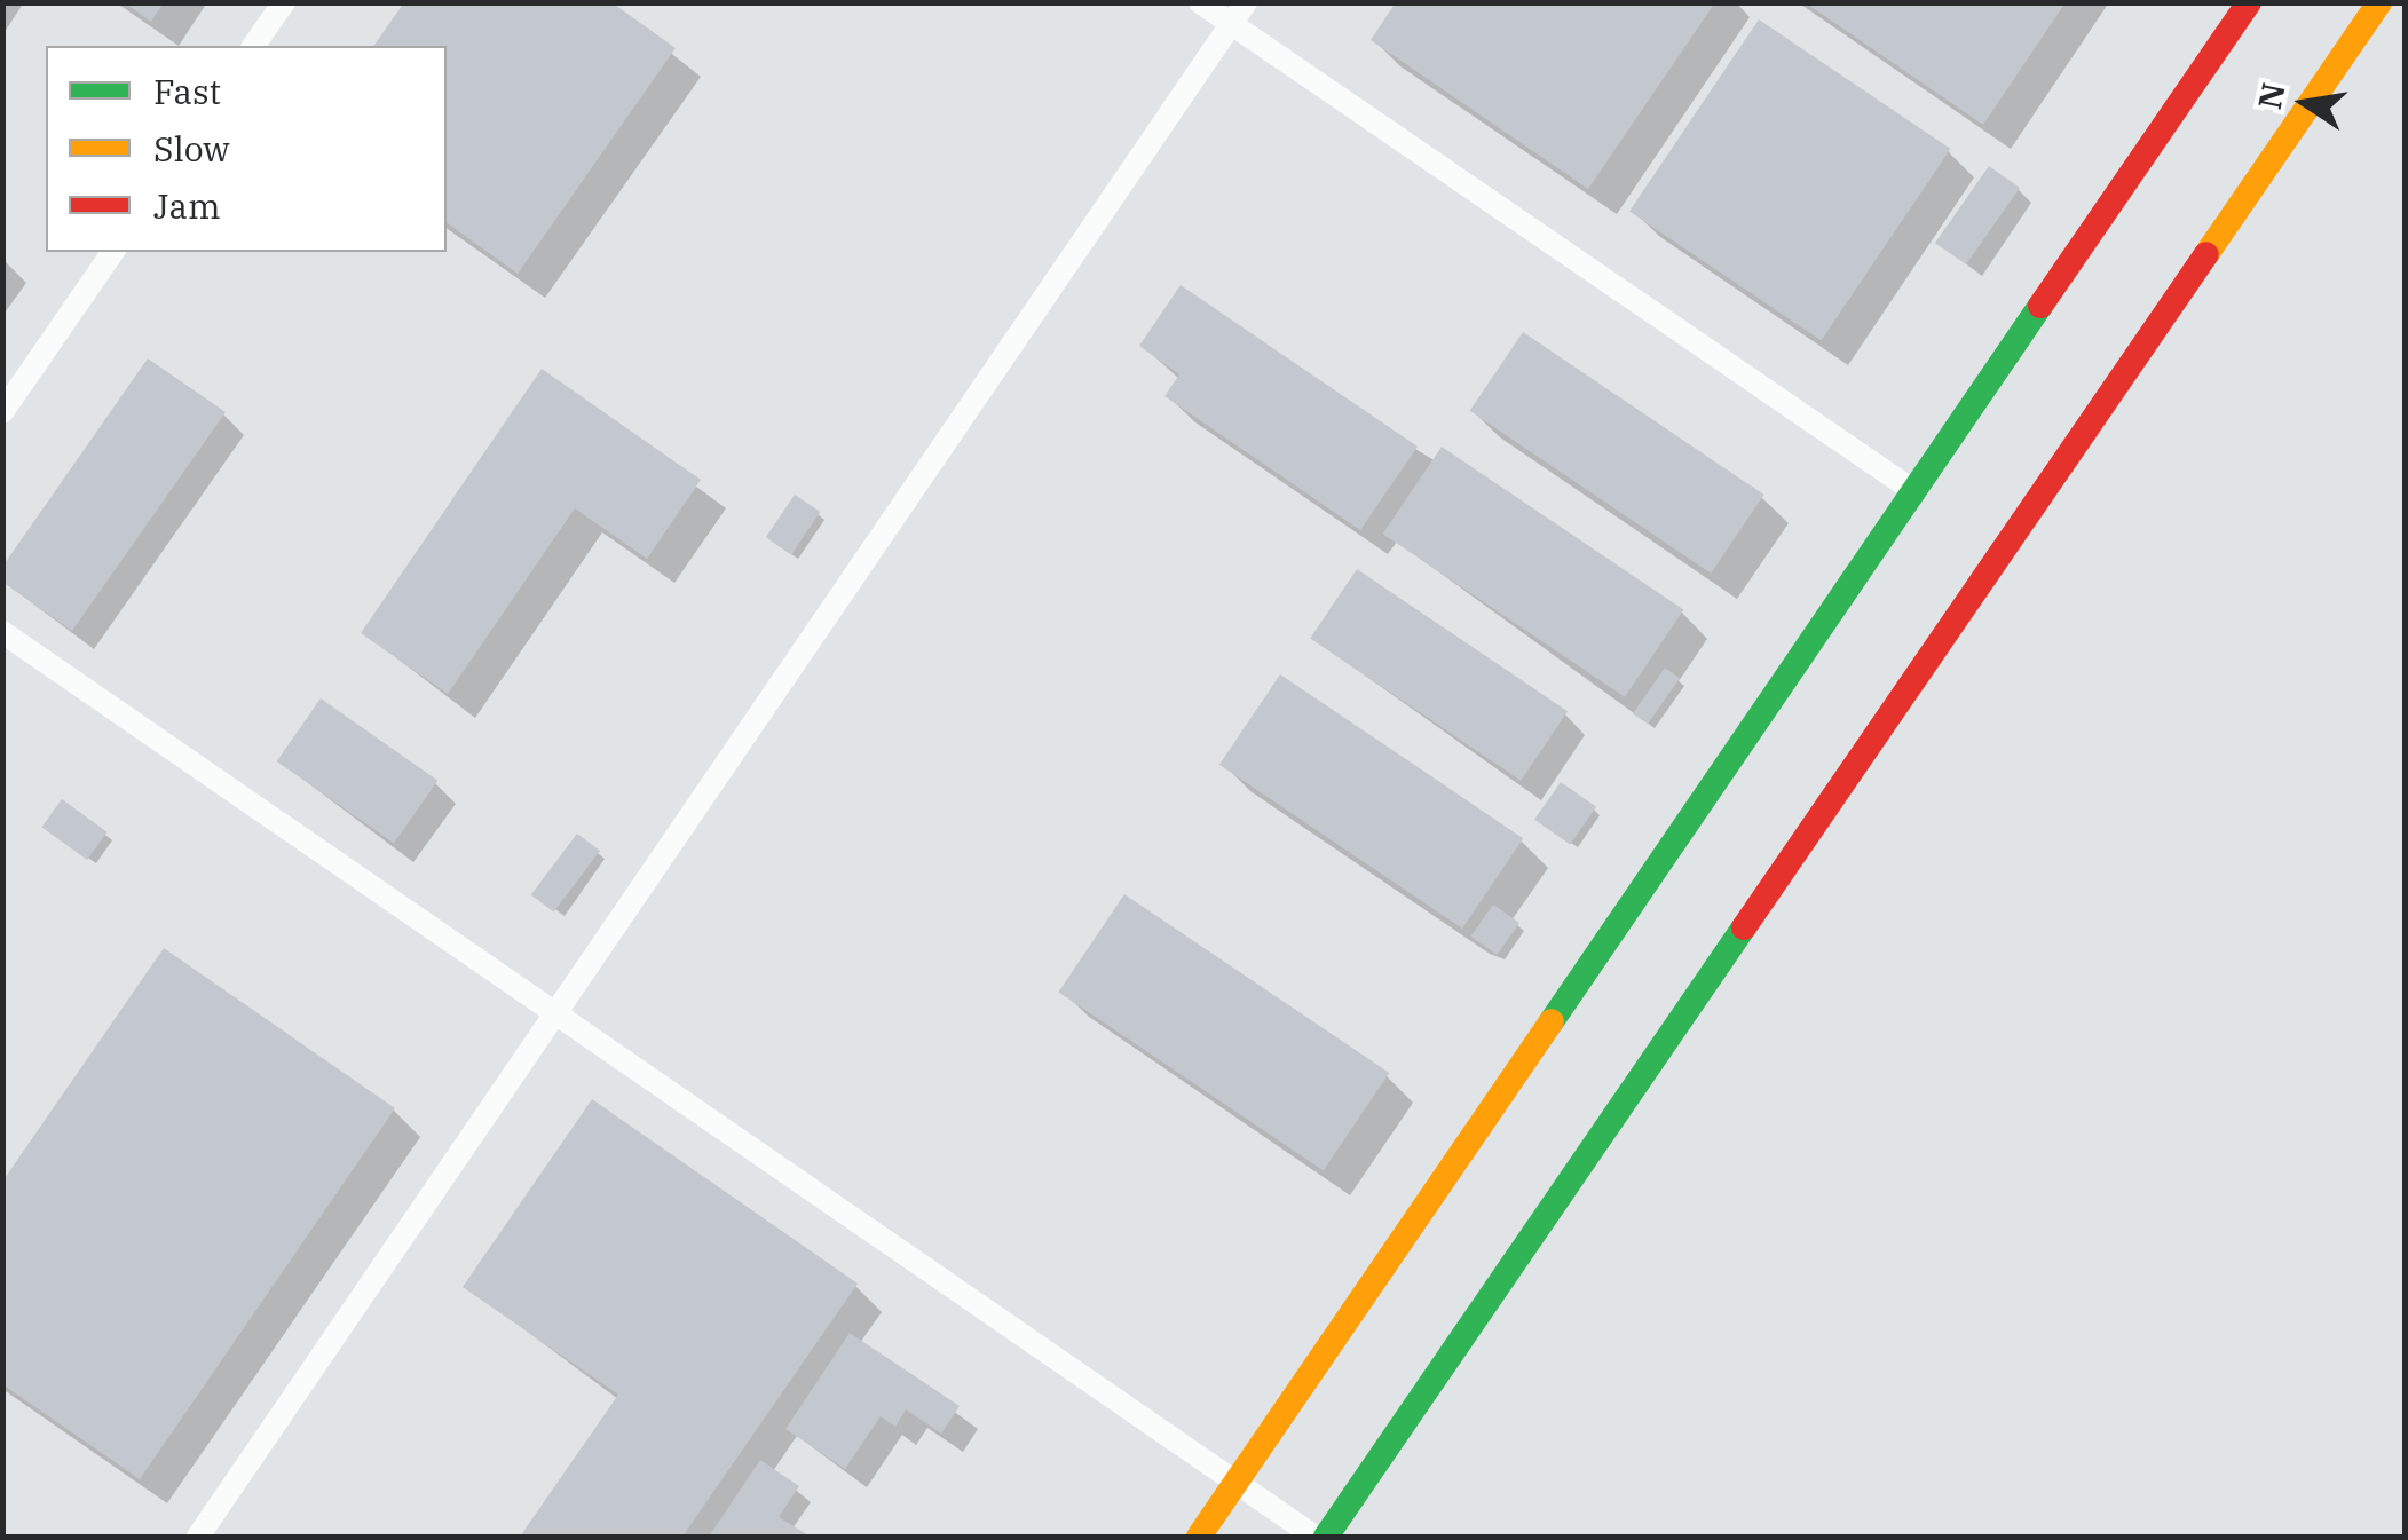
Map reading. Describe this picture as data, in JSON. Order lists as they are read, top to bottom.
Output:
{
  "legend": ["Fast", "Slow", "Jam"],
  "north": "left"
}
